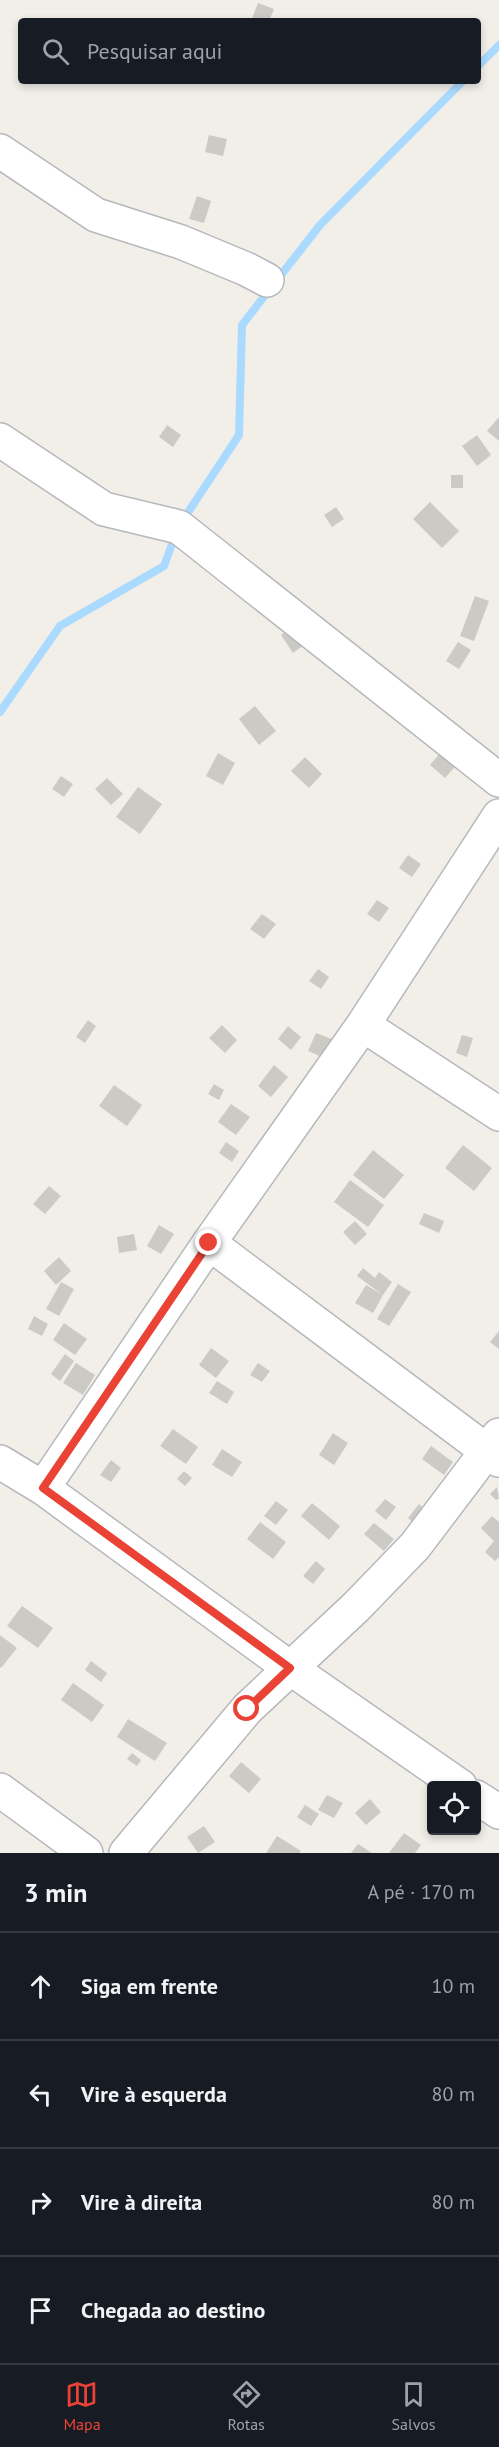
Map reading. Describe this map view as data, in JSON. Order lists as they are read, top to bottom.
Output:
{
  "page": {
    "search": "Pesquisar aqui",
    "heading": ["3 min", "A pé · 170 m"],
    "list": [
      ["Siga em frente", "10 m"],
      ["Vire à esquerda", "80 m"],
      ["Vire à direita", "80 m"],
      "Chegada ao destino"
    ],
    "nav": ["Mapa", "Rotas", "Salvos"]
  }
}
